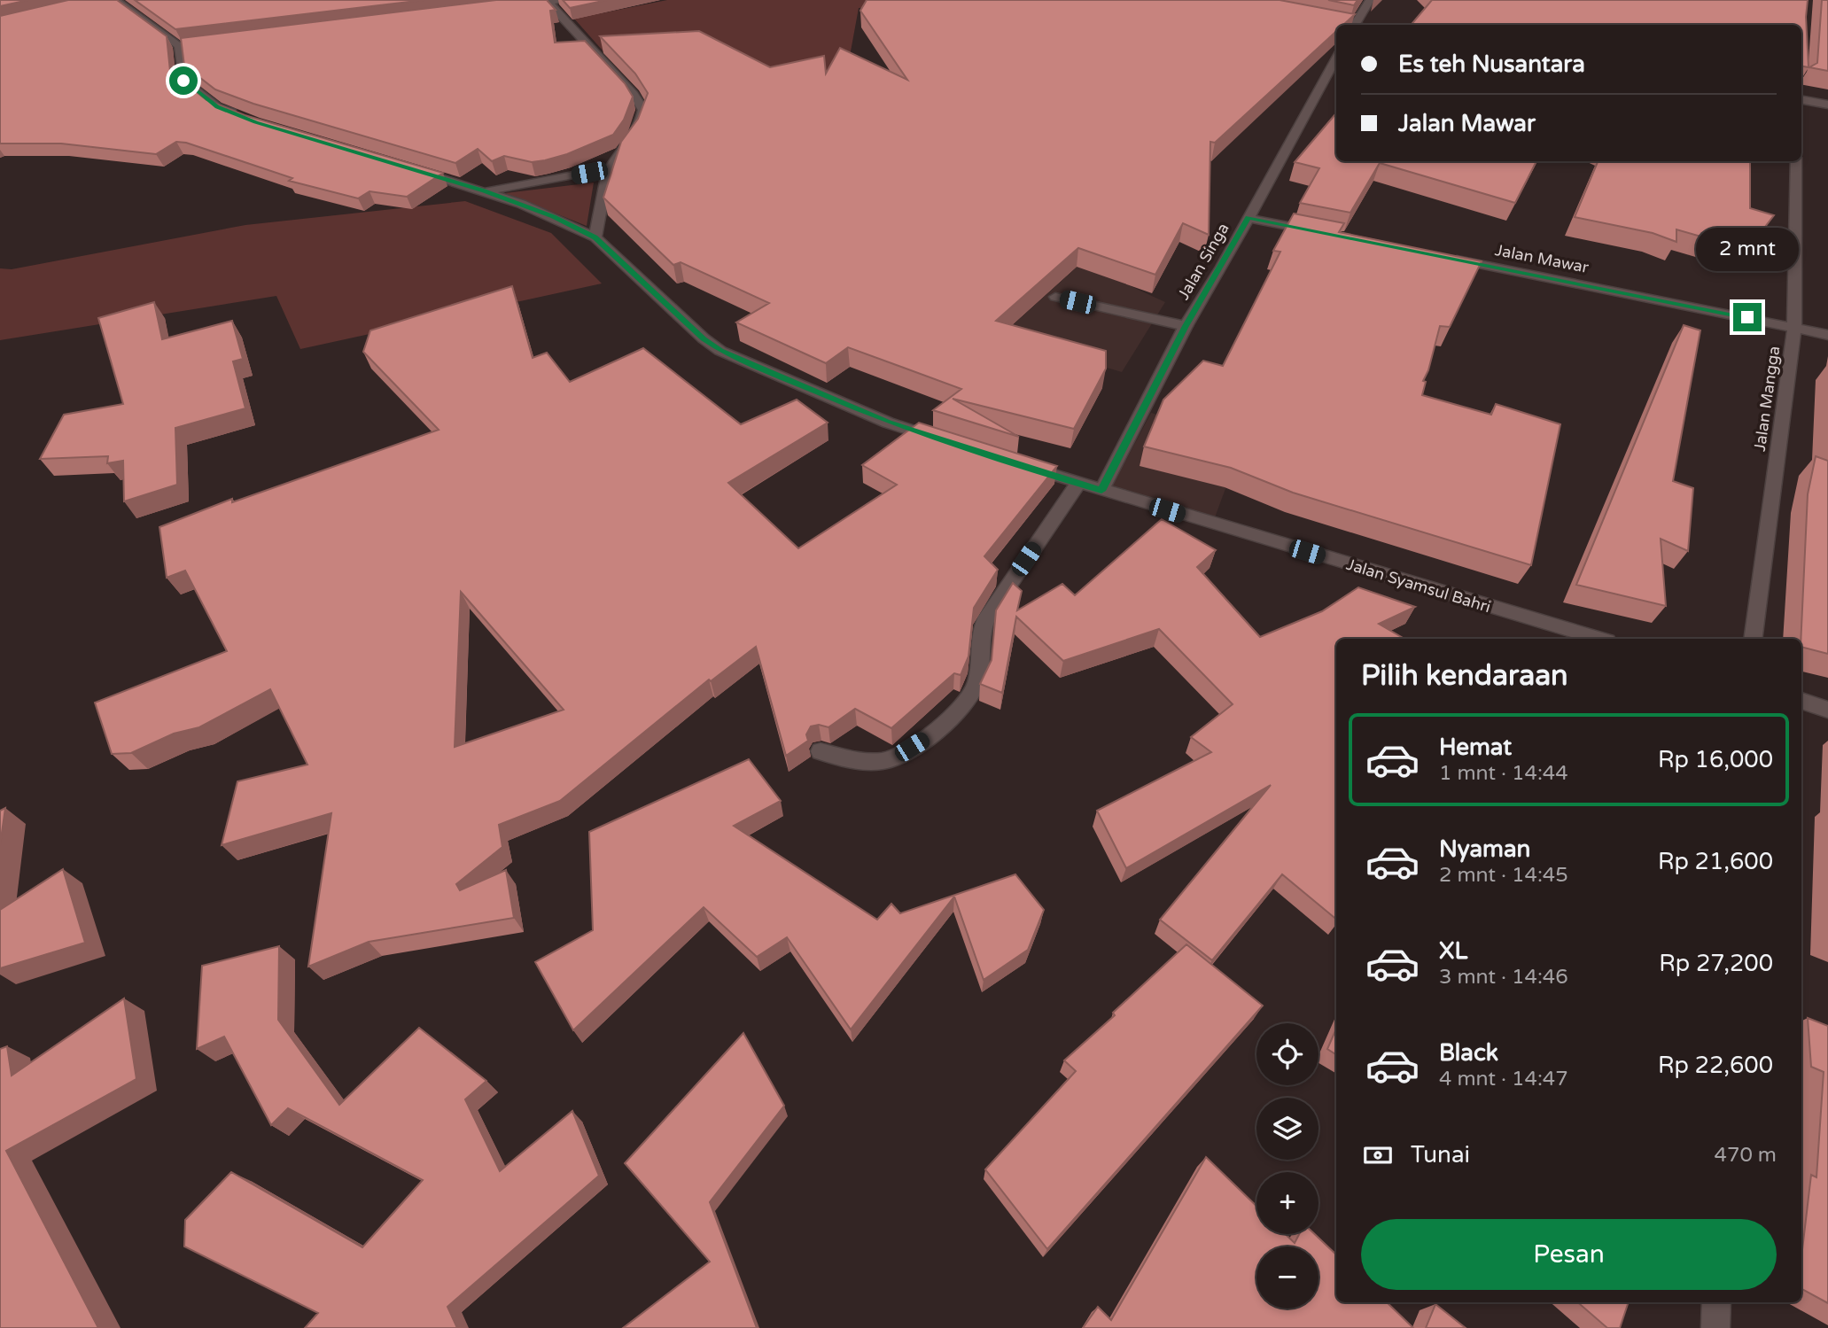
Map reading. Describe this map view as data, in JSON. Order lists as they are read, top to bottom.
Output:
{
  "streets": {
    "street": [
      "Jalan Mawar",
      "Jalan Singa",
      "Jalan Mangga",
      "Jalan Syamsul Bahri"
    ]
  },
  "crossings": [
    ["Jalan Mawar", "Jalan Mangga"],
    ["Jalan Singa", "Jalan Syamsul Bahri"]
  ],
  "page": {
    "banner": ["Es teh Nusantara", "Jalan Mawar"],
    "bubble": "2 mnt",
    "heading": "Pilih kendaraan",
    "list": [
      {
        "name": "Hemat",
        "note": "1 mnt · 14:44",
        "value": "Rp 16,000"
      },
      {
        "name": "Nyaman",
        "note": "2 mnt · 14:45",
        "value": "Rp 21,600"
      },
      {
        "name": "XL",
        "note": "3 mnt · 14:46",
        "value": "Rp 27,200"
      },
      {
        "name": "Black",
        "note": "4 mnt · 14:47",
        "value": "Rp 22,600"
      }
    ],
    "map_buttons": ["+", "−"],
    "pay": ["Tunai", "470 m"],
    "buttons": "Pesan"
  }
}
